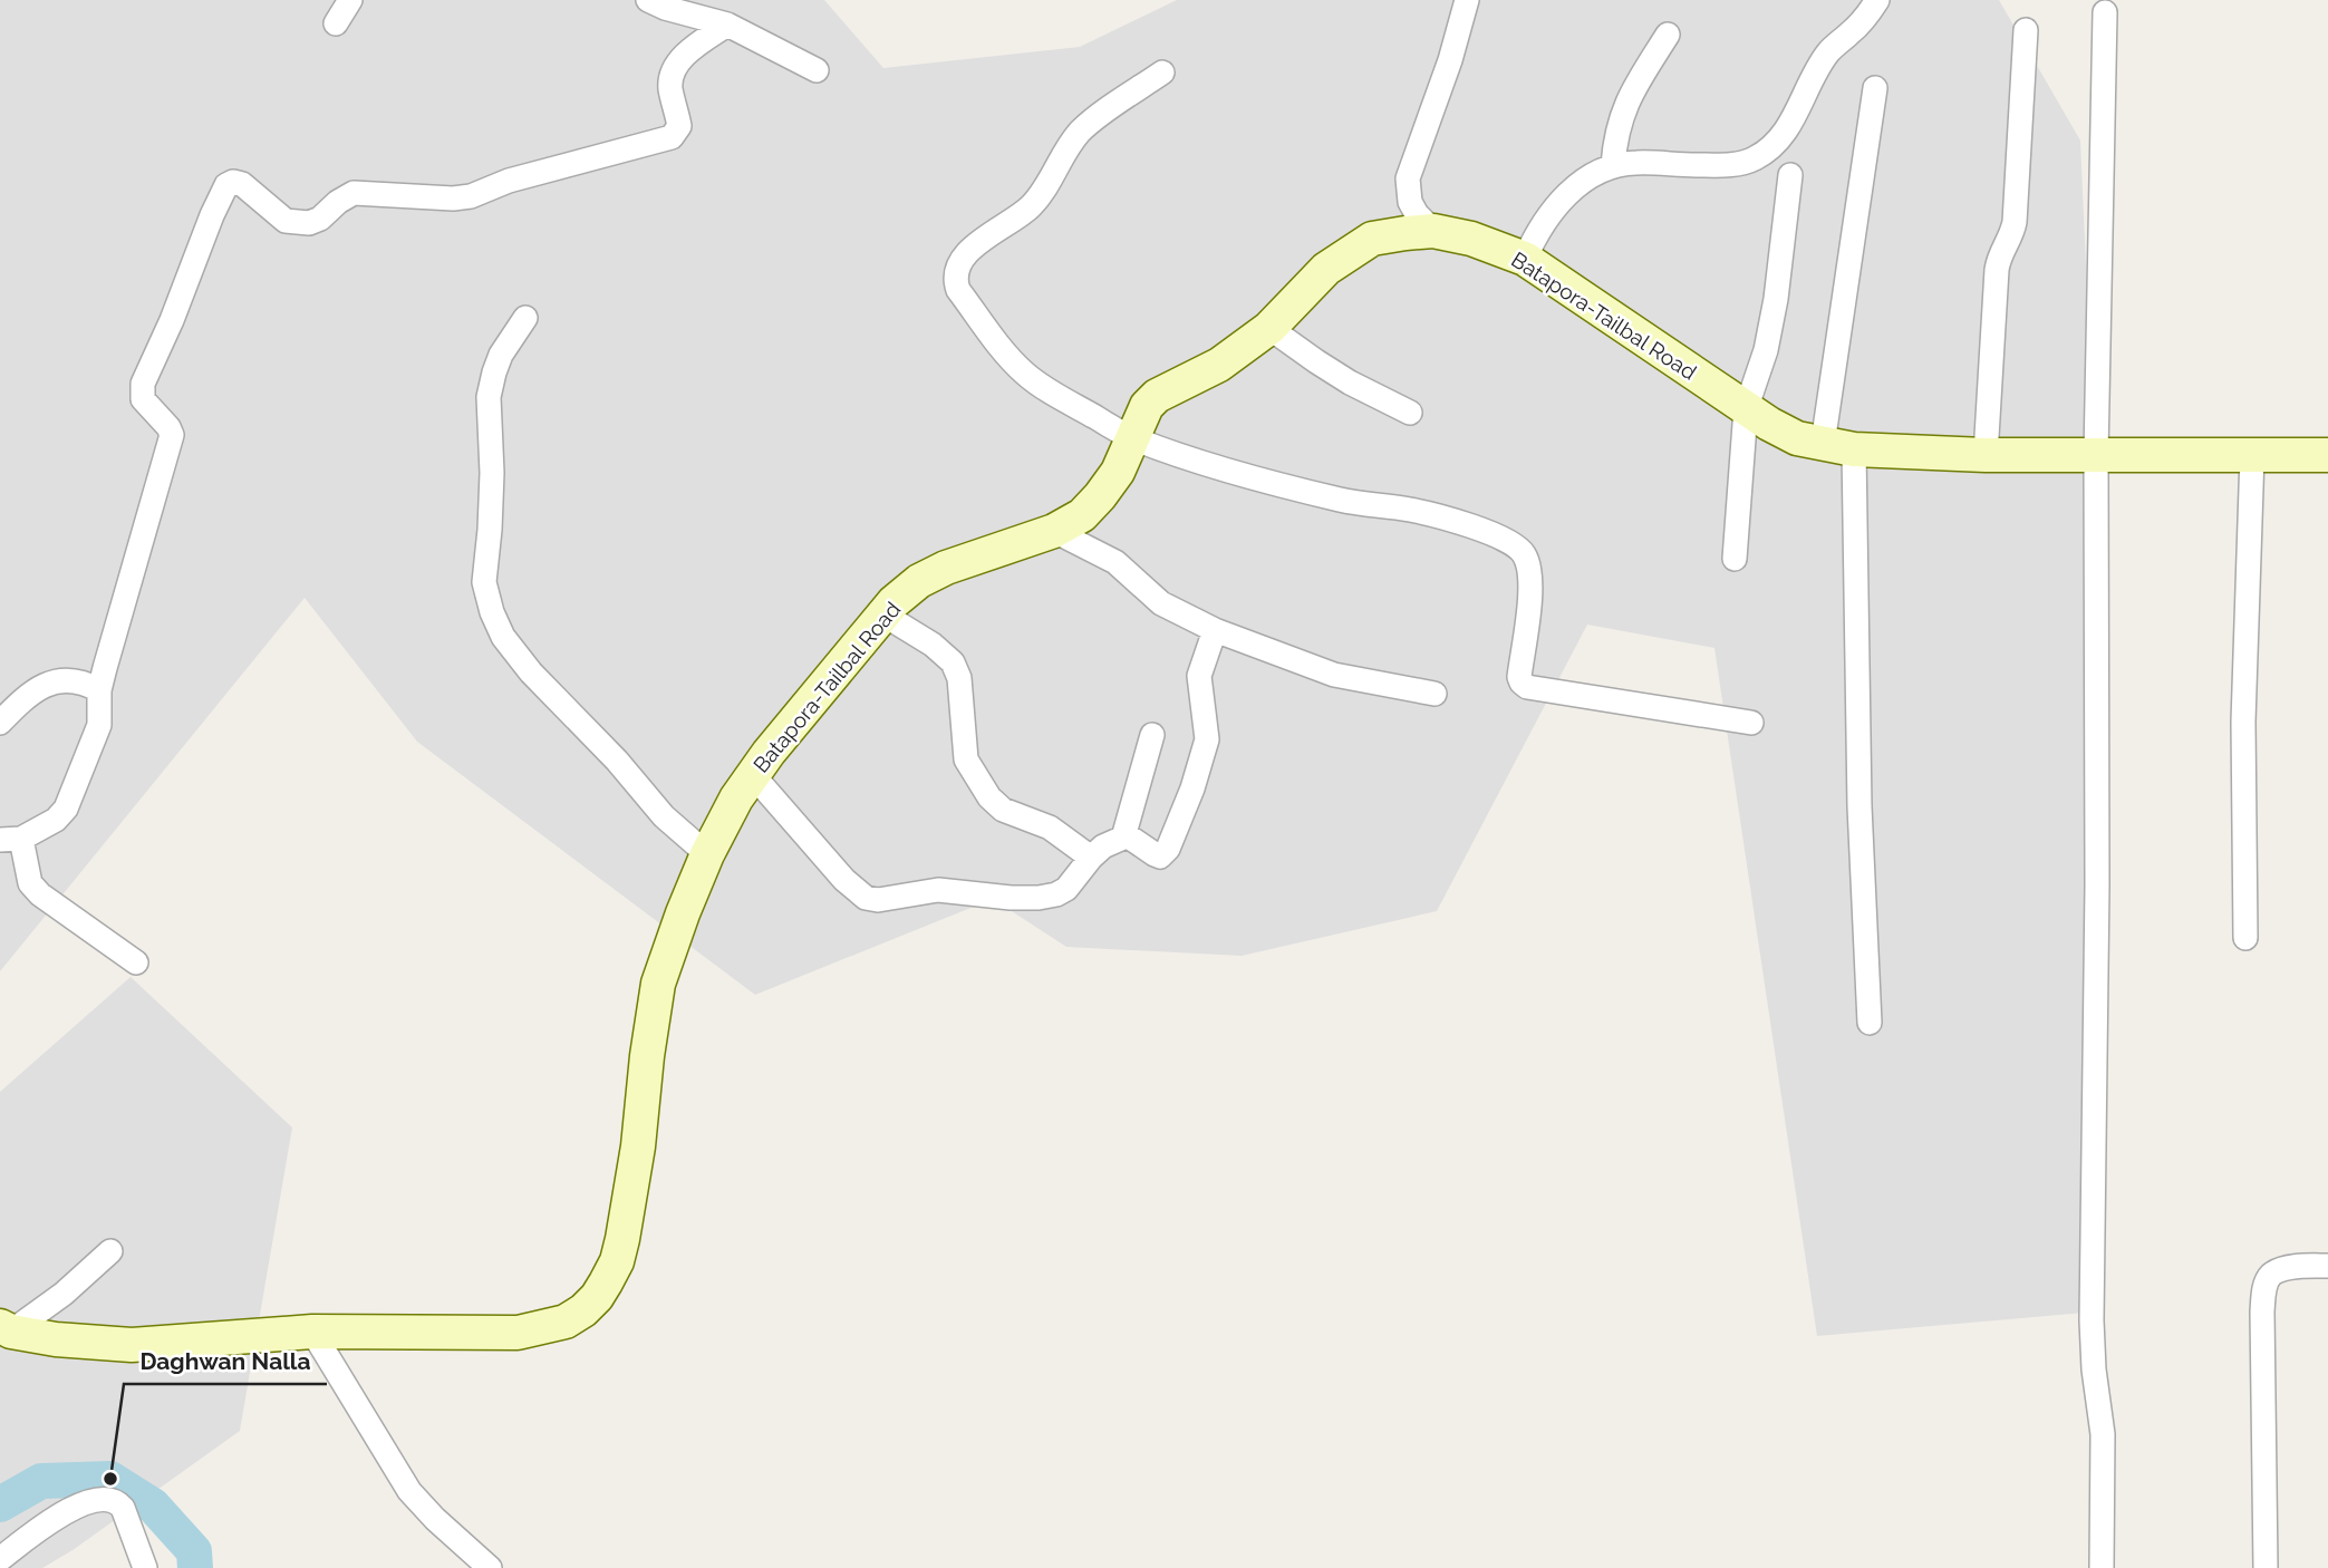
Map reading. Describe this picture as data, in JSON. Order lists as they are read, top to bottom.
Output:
{
  "streets": {
    "main road": ["Batapora-Tailbal Road"]
  },
  "places": ["Daghwan Nalla"]
}
